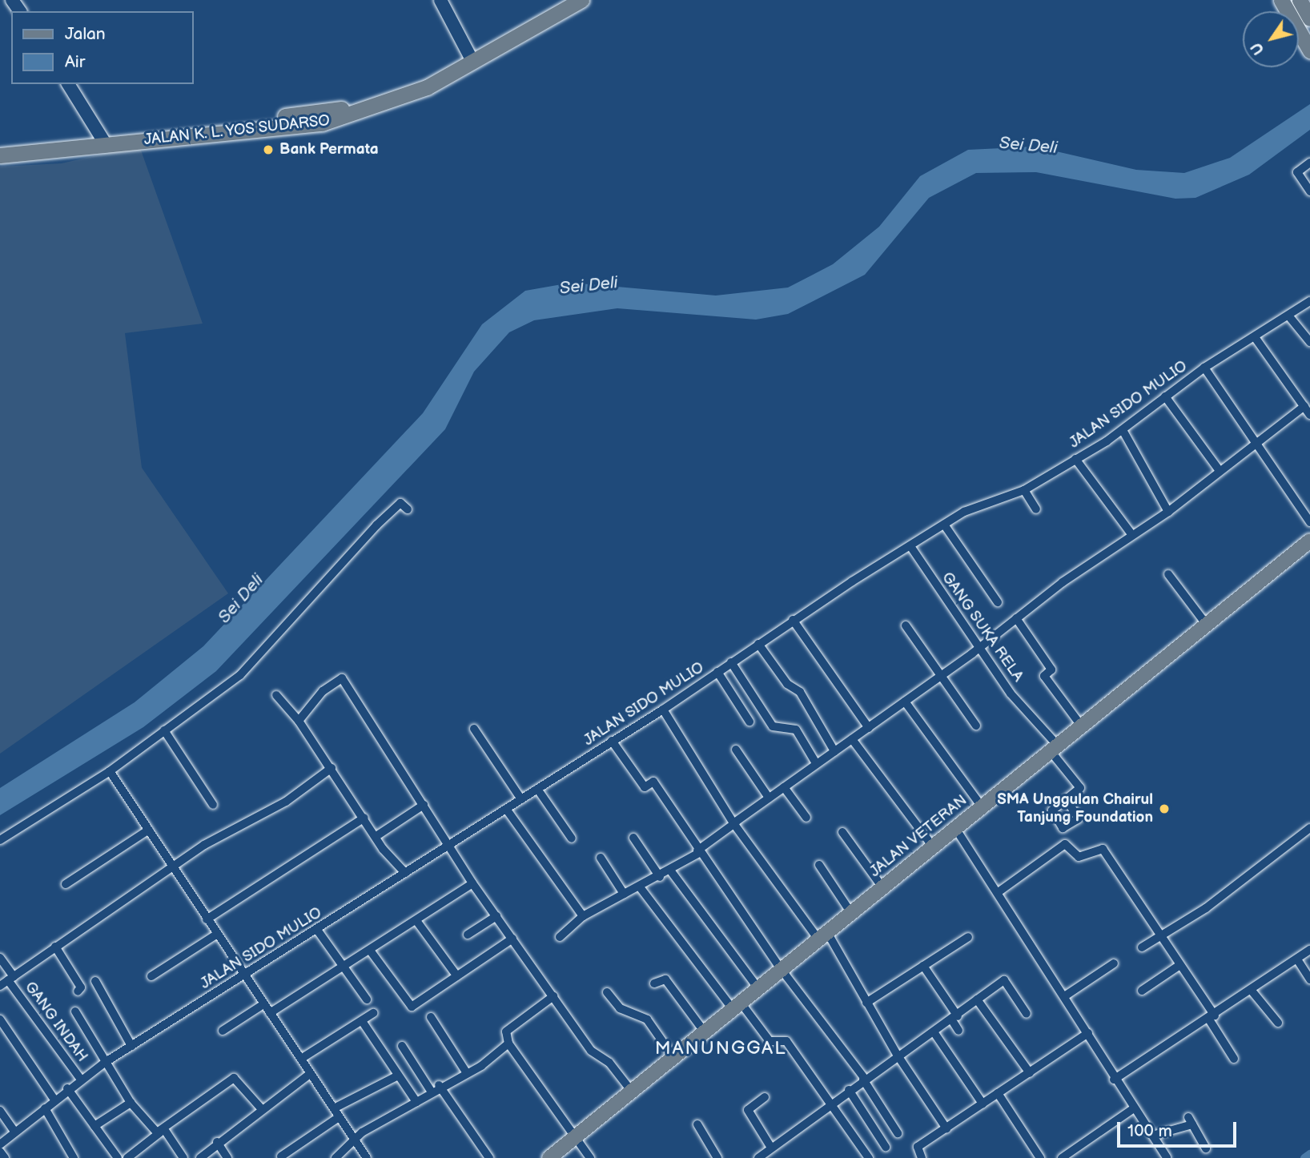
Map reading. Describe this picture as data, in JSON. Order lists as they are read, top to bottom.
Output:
{
  "streets": {
    "highway": ["JALAN K. L. YOS SUDARSO"],
    "main road": ["JALAN VETERAN"],
    "street": ["JALAN SIDO MULIO", "GANG SUKA RELA", "GANG INDAH"]
  },
  "crossings": [
    ["JALAN SIDO MULIO", "GANG SUKA RELA"],
    ["JALAN SIDO MULIO", "GANG INDAH"],
    ["GANG SUKA RELA", "JALAN VETERAN"]
  ],
  "districts": ["MANUNGGAL"],
  "water": ["Sei Deli"],
  "places": ["Bank Permata", "SMA Unggulan Chairul Tanjung Foundation"],
  "legend": ["Jalan", "Air"],
  "scale_bar": "100 m",
  "north": "bottom left"
}
